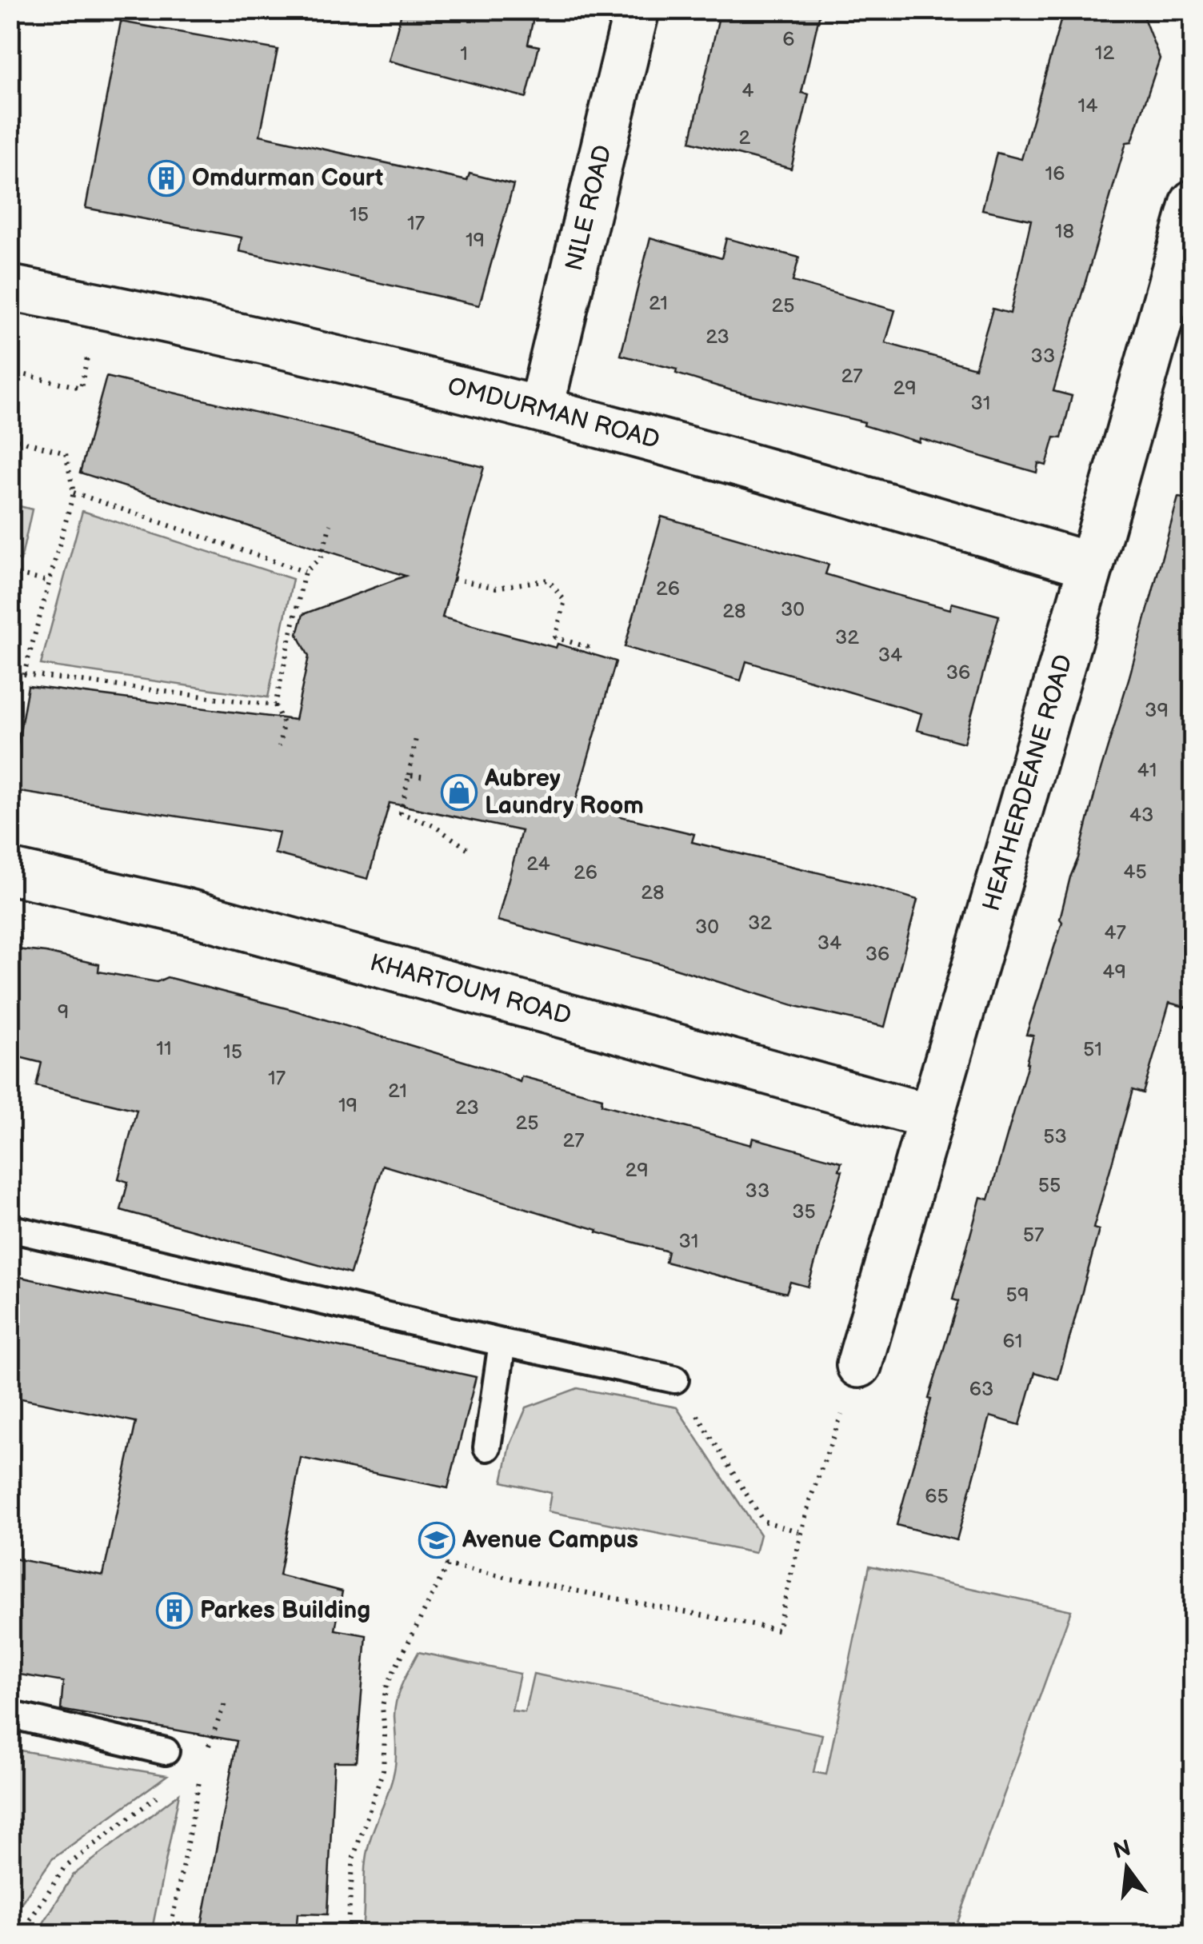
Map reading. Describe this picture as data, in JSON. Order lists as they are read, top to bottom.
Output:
{
  "streets": {
    "street": [
      "NILE ROAD",
      "OMDURMAN ROAD",
      "HEATHERDEANE ROAD",
      "KHARTOUM ROAD"
    ]
  },
  "crossings": [
    ["NILE ROAD", "OMDURMAN ROAD"],
    ["OMDURMAN ROAD", "HEATHERDEANE ROAD"],
    ["HEATHERDEANE ROAD", "KHARTOUM ROAD"]
  ],
  "places": {
    "building": ["Omdurman Court", "Parkes Building"],
    "shop": ["Aubrey Laundry Room"],
    "school or university": ["Avenue Campus"]
  },
  "house_numbers": [
    "6",
    "12",
    "1",
    "4",
    "14",
    "2",
    "16",
    "15",
    "17",
    "18",
    "19",
    "21",
    "25",
    "23",
    "33",
    "27",
    "29",
    "31",
    "26",
    "30",
    "28",
    "32",
    "34",
    "36",
    "39",
    "41",
    "43",
    "24",
    "45",
    "26",
    "28",
    "32",
    "30",
    "47",
    "34",
    "36",
    "49",
    "9",
    "11",
    "51",
    "15",
    "17",
    "21",
    "19",
    "23",
    "25",
    "53",
    "27",
    "29",
    "55",
    "33",
    "35",
    "57",
    "31",
    "59",
    "61",
    "63",
    "65"
  ],
  "north": "top"
}
